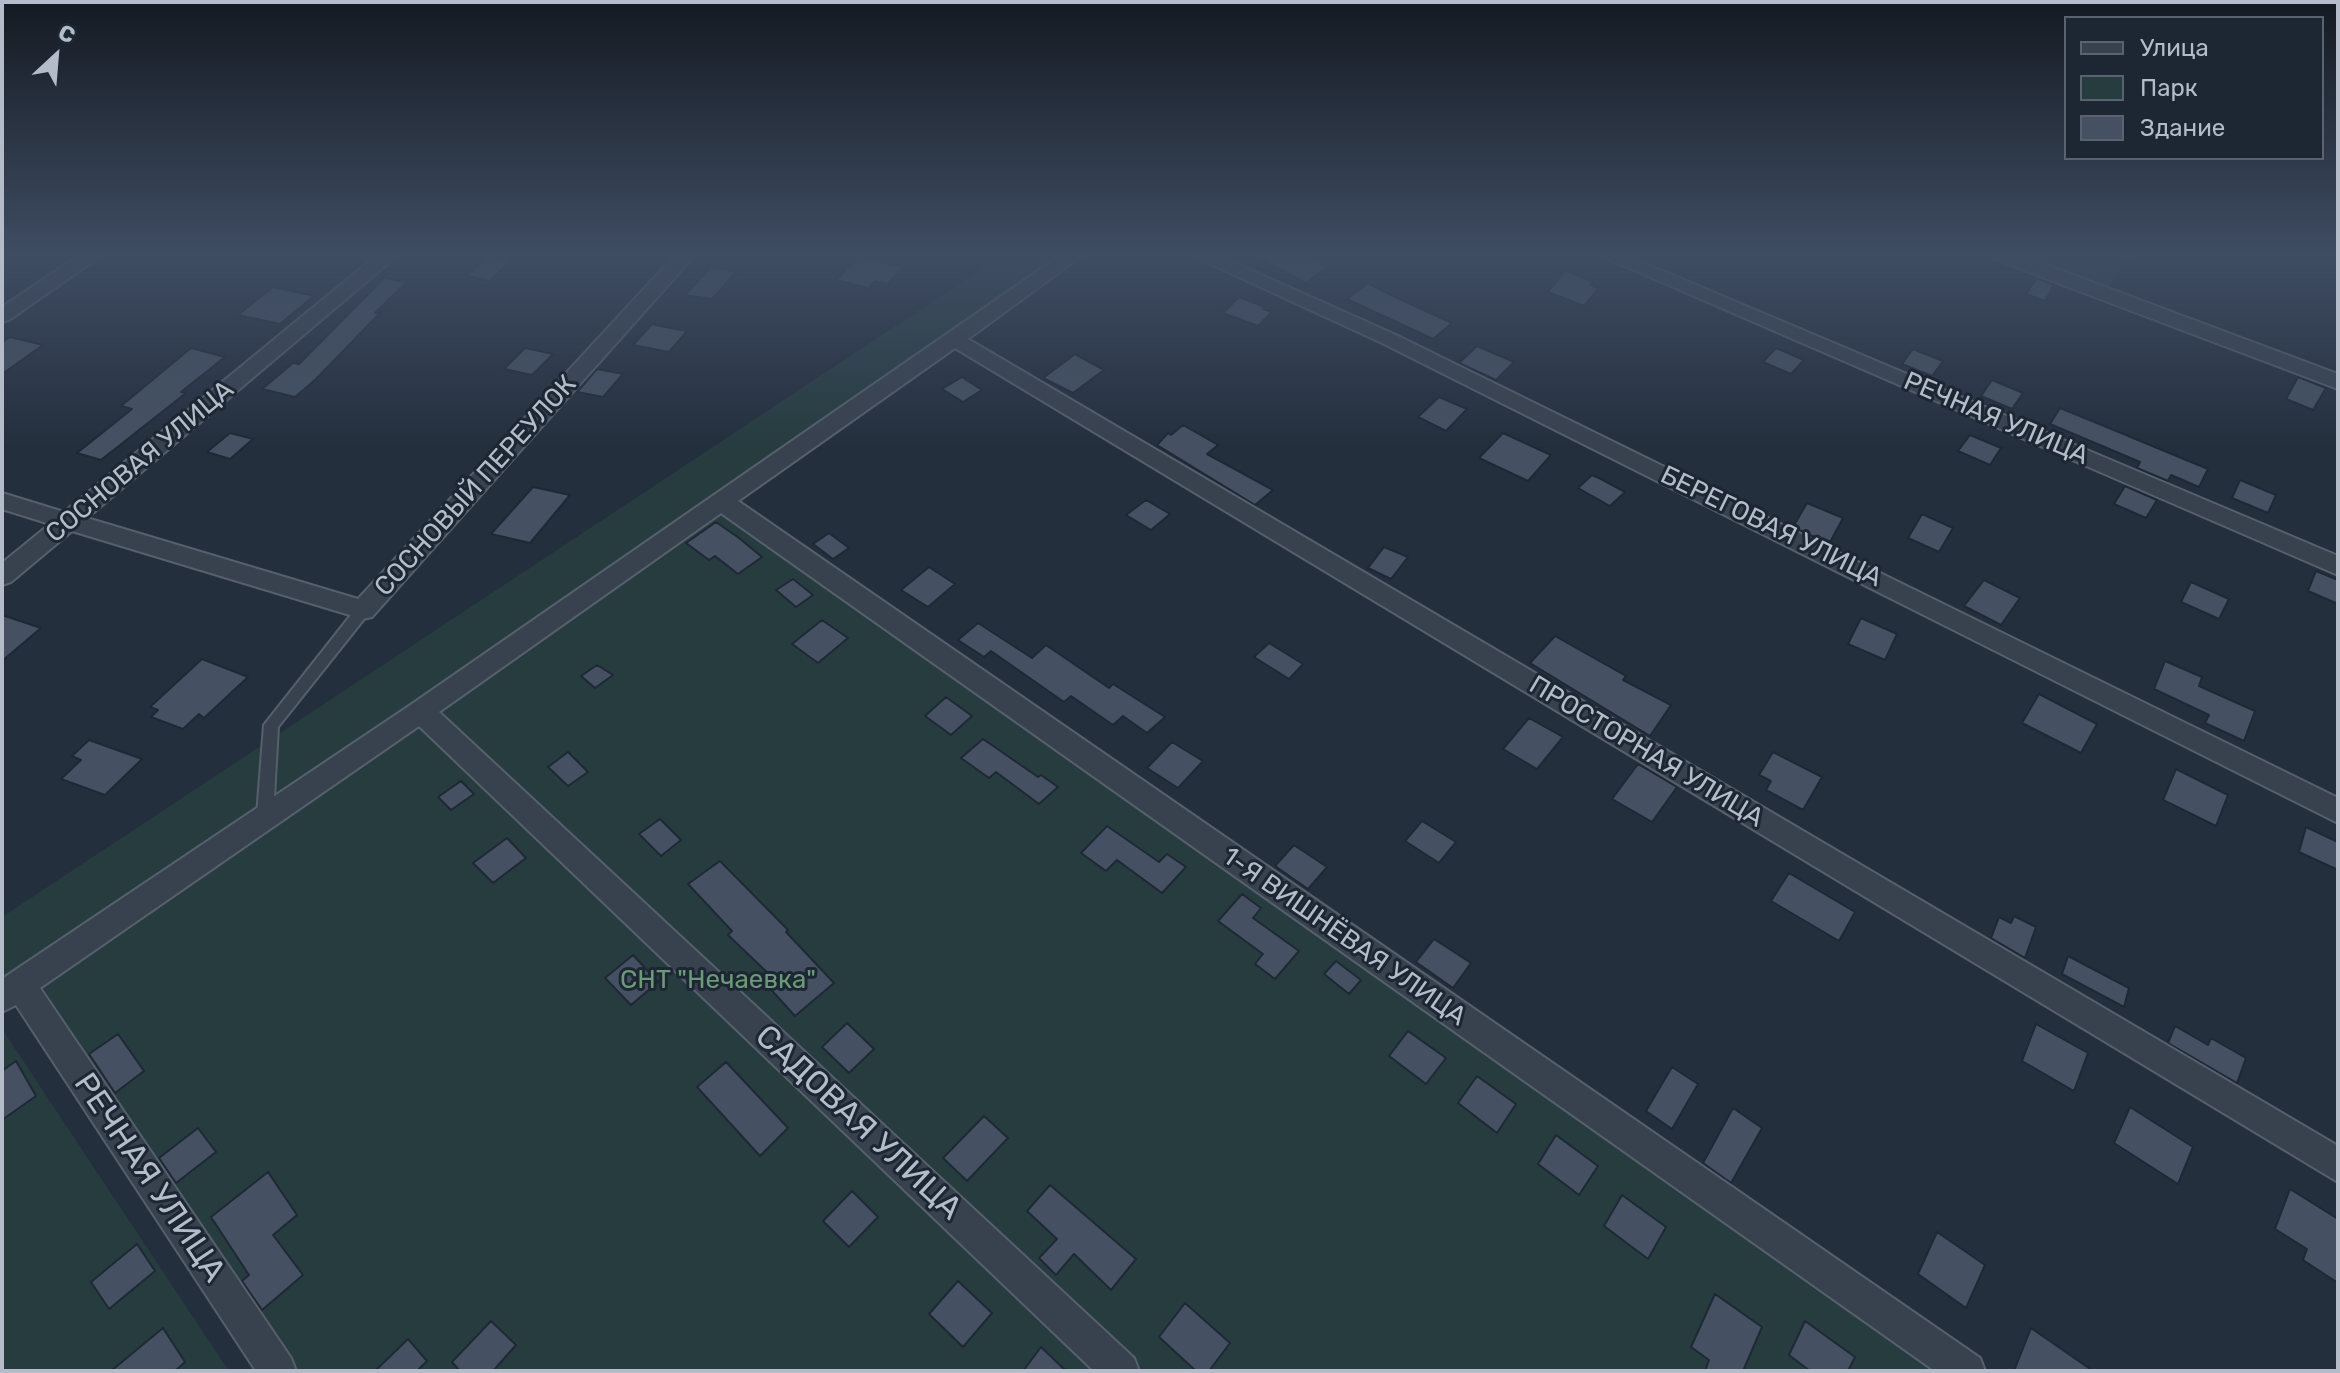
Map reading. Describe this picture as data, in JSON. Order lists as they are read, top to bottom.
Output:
{
  "streets": {
    "street": [
      "РЕЧНАЯ УЛИЦА",
      "СОСНОВАЯ УЛИЦА",
      "СОСНОВЫЙ ПЕРЕУЛОК",
      "БЕРЕГОВАЯ УЛИЦА",
      "ПРОСТОРНАЯ УЛИЦА",
      "1-Я ВИШНЁВАЯ УЛИЦА",
      "САДОВАЯ УЛИЦА"
    ]
  },
  "parks": ["СНТ \"Нечаевка\""],
  "legend": ["Улица", "Парк", "Здание"],
  "north": "top right"
}
